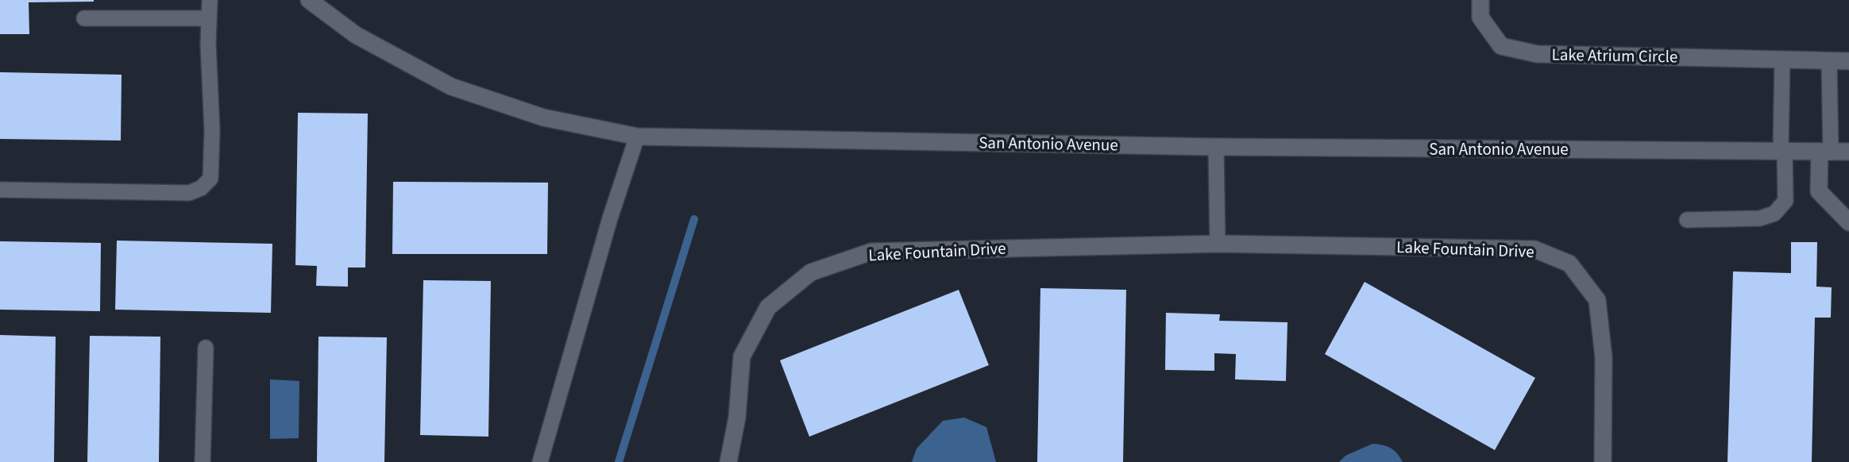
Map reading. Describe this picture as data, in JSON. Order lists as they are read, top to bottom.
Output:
{
  "streets": {
    "street": ["Lake Atrium Circle", "San Antonio Avenue", "Lake Fountain Drive"]
  }
}
